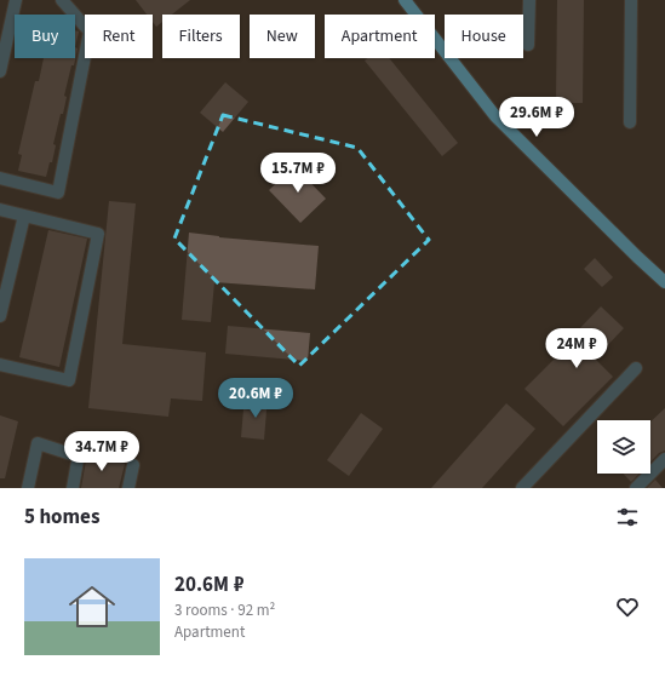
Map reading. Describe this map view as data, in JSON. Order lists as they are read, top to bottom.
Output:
{
  "page": {
    "chip": [
      "Buy",
      "Rent",
      "Filters",
      "New",
      "Apartment",
      "House"
    ],
    "price": [
      "29.6M ₽",
      "15.7M ₽",
      "24M ₽",
      "20.6M ₽",
      "34.7M ₽"
    ],
    "heading": "5 homes",
    "list": [
      {
        "name": "20.6M ₽",
        "note": "3 rooms · 92 m² · Apartment"
      }
    ]
  }
}
